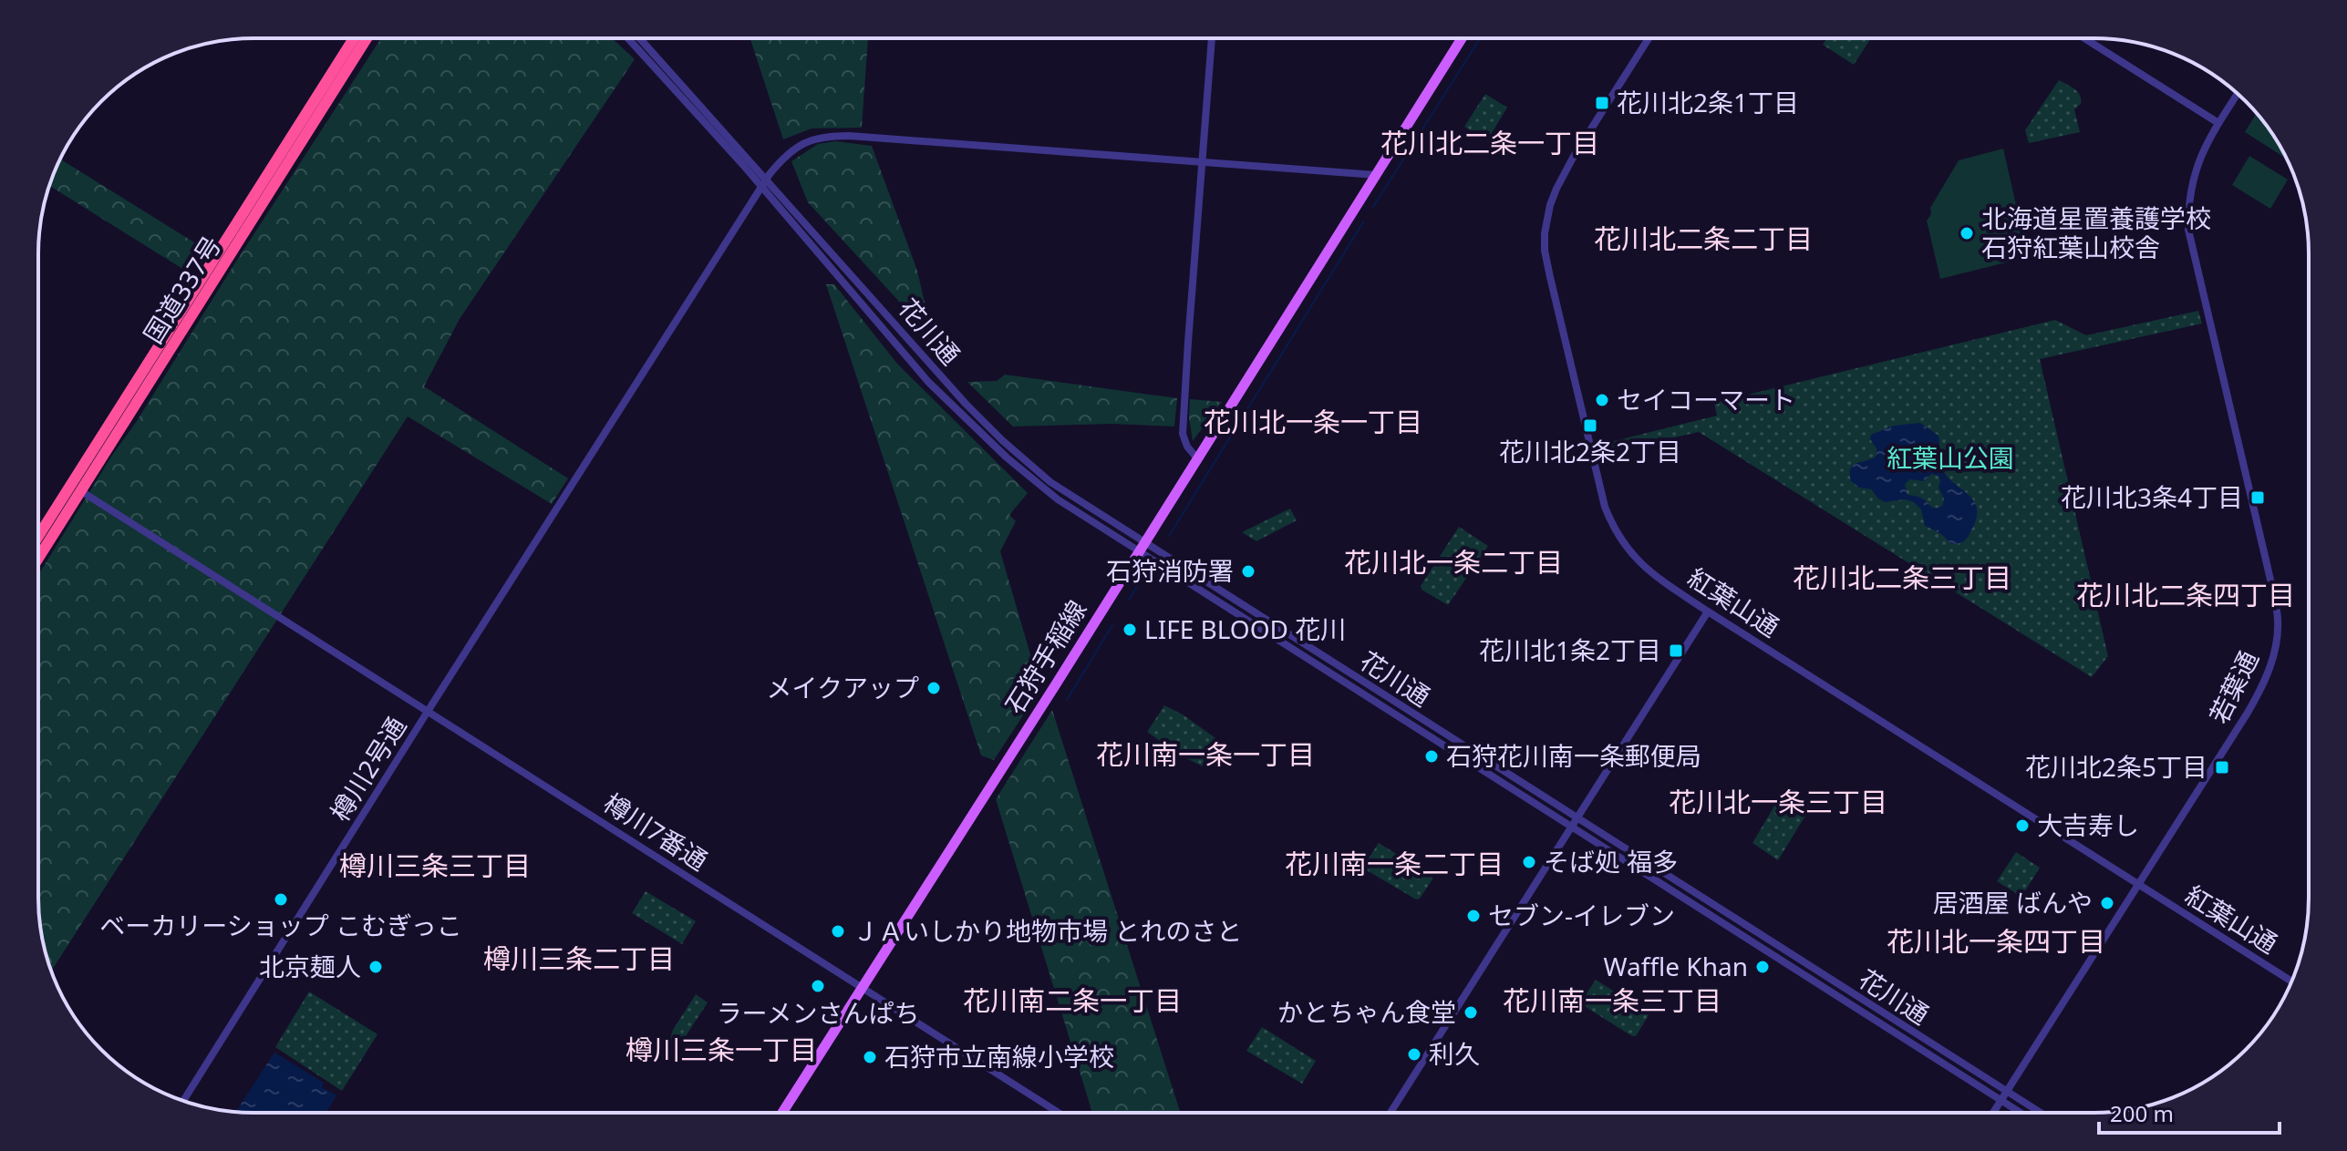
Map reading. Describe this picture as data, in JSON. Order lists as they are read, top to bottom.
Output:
{
  "streets": {
    "highway": ["国道337号"],
    "main road": ["石狩手稲線"],
    "street": [
      "花川通",
      "紅葉山通",
      "若葉通",
      "樽川2号通",
      "樽川7番通"
    ]
  },
  "crossings": [
    ["国道337号", "樽川7番通"],
    ["花川通", "石狩手稲線"],
    ["花川通", "若葉通"],
    ["花川通", "樽川2号通"],
    ["紅葉山通", "若葉通"],
    ["石狩手稲線", "樽川2号通"],
    ["石狩手稲線", "樽川7番通"],
    ["樽川2号通", "樽川7番通"]
  ],
  "districts": [
    "花川北二条一丁目",
    "花川北二条二丁目",
    "花川北一条一丁目",
    "花川北一条二丁目",
    "花川北二条三丁目",
    "花川北二条四丁目",
    "花川南一条一丁目",
    "花川北一条三丁目",
    "花川南一条二丁目",
    "樽川三条三丁目",
    "花川北一条四丁目",
    "樽川三条二丁目",
    "花川南二条一丁目",
    "花川南一条三丁目",
    "樽川三条一丁目"
  ],
  "parks": ["紅葉山公園"],
  "places": {
    "transit": [
      "花川北2条1丁目",
      "花川北2条2丁目",
      "花川北3条4丁目",
      "花川北1条2丁目",
      "花川北2条5丁目"
    ],
    "other": [
      "北海道星置養護学校 石狩紅葉山校舎",
      "セイコーマート",
      "石狩消防署",
      "LIFE BLOOD 花川",
      "メイクアップ",
      "石狩花川南一条郵便局",
      "大吉寿し",
      "そば処 福多",
      "ベーカリーショップ こむぎっこ",
      "居酒屋 ばんや",
      "セブン-イレブン",
      "ＪＡいしかり地物市場 とれのさと",
      "北京麺人",
      "Waffle Khan",
      "ラーメンさんぱち",
      "かとちゃん食堂",
      "利久",
      "石狩市立南線小学校"
    ]
  },
  "scale_bar": "200 m"
}
